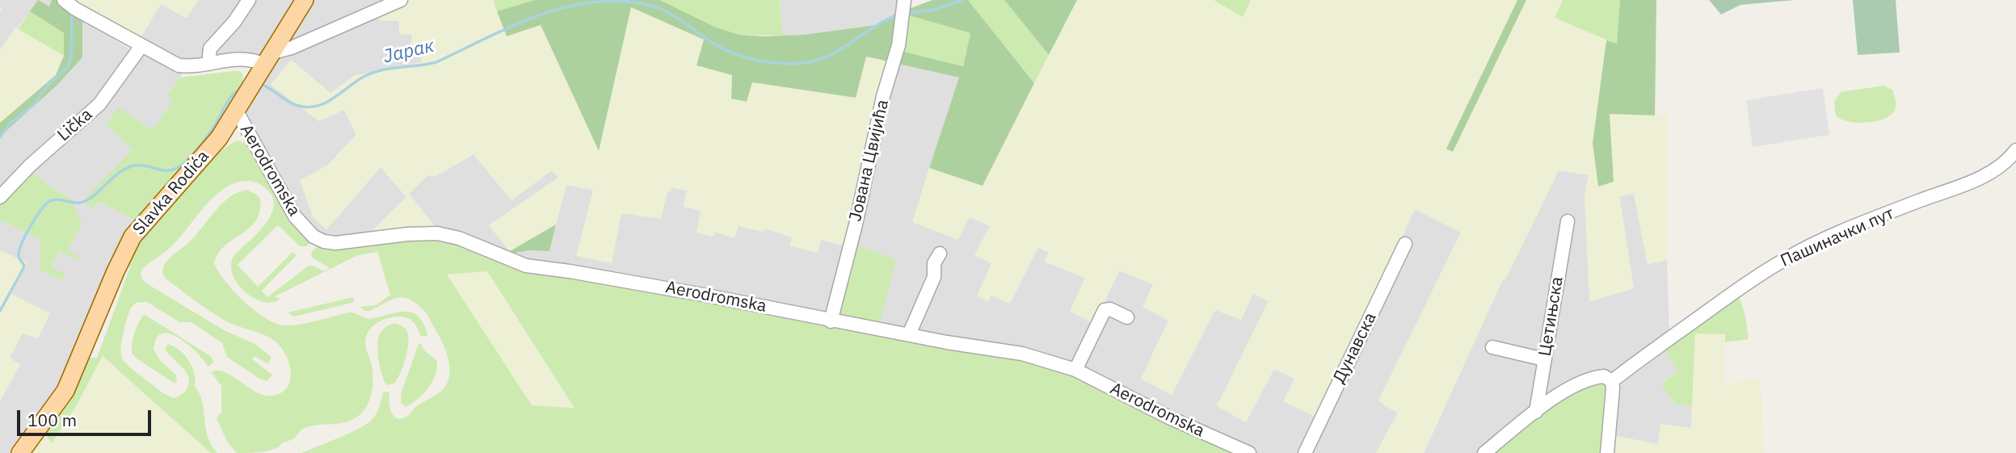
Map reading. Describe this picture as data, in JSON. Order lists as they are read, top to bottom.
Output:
{
  "streets": {
    "main road": ["Slavka Rodića"],
    "street": [
      "Lička",
      "Јована Цвијића",
      "Aerodromska",
      "Пашиначки пут",
      "Цетињска",
      "Дунавска"
    ]
  },
  "crossings": [
    ["Јована Цвијића", "Aerodromska"],
    ["Aerodromska", "Slavka Rodića"]
  ],
  "water": ["Јарак"],
  "scale_bar": "100 m"
}
